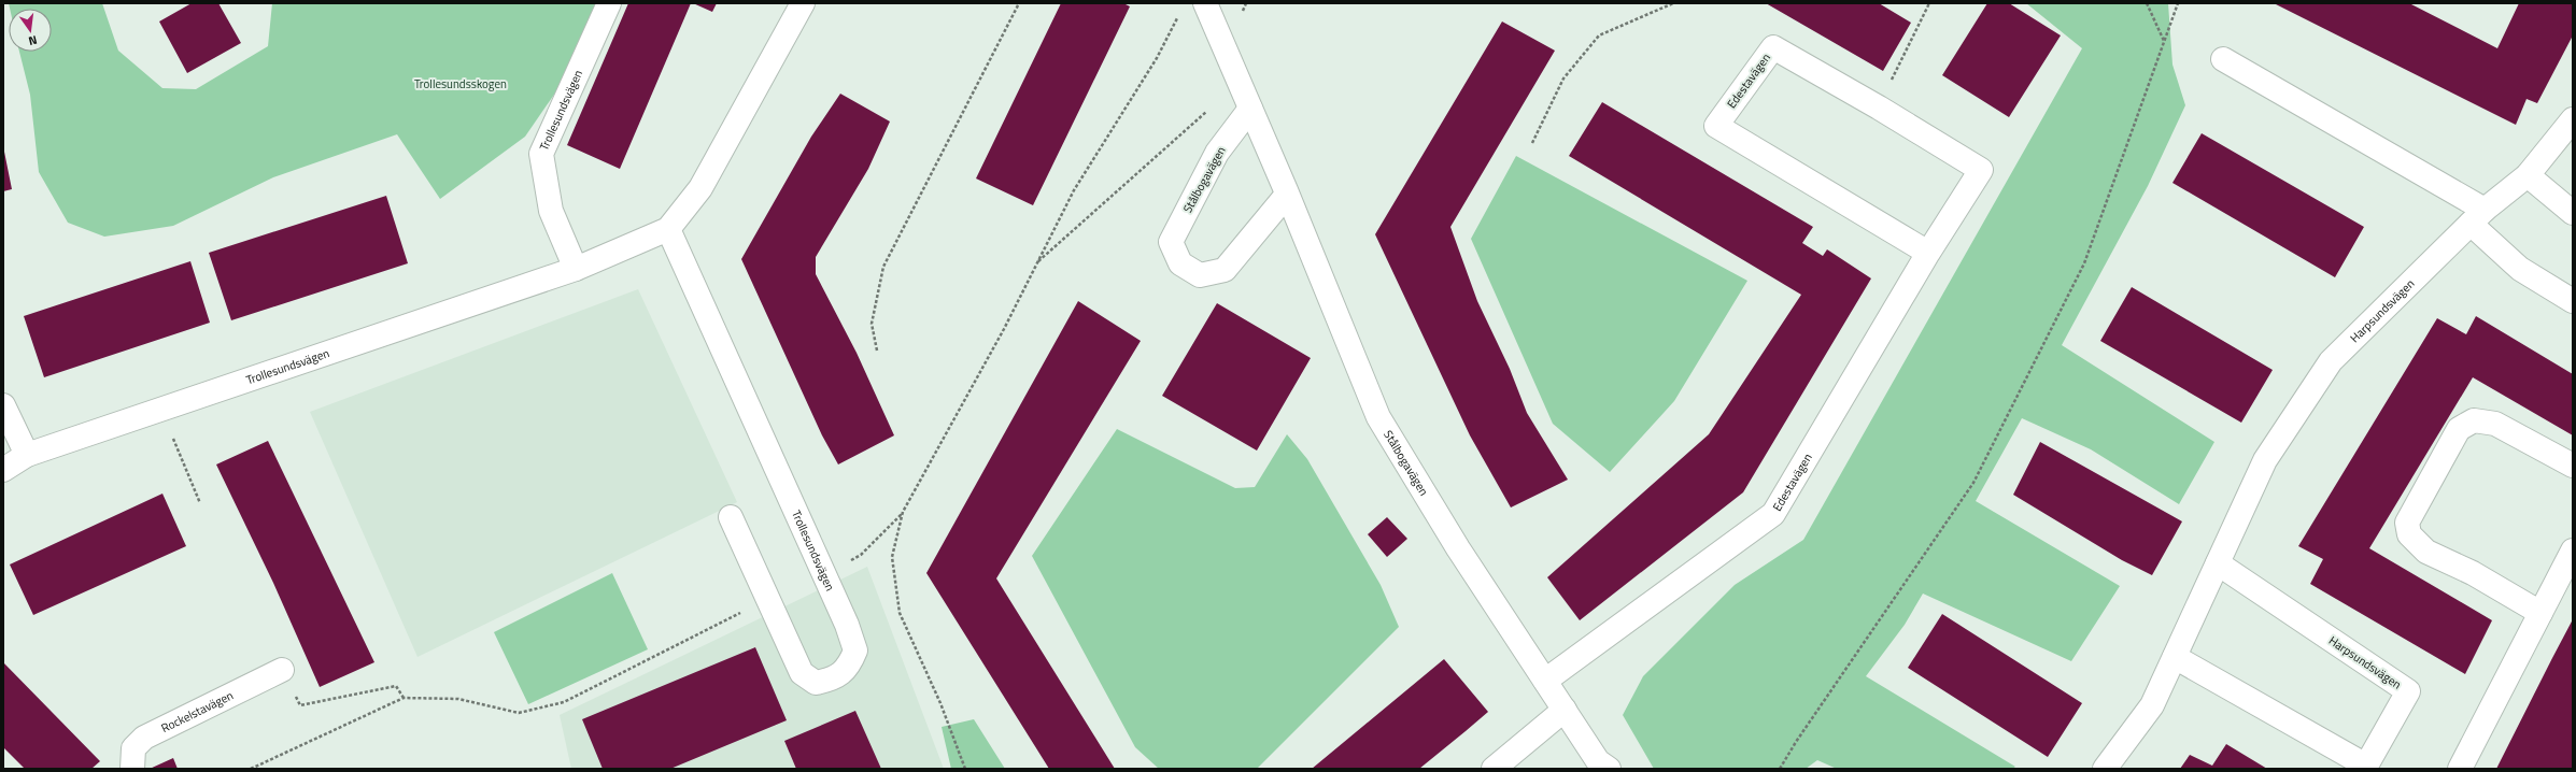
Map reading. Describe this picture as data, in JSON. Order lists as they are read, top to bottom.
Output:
{
  "streets": {
    "street": [
      "Edestavägen",
      "Trollesundsvägen",
      "Stålbogavägen",
      "Harpsundsvägen",
      "Rockelstavägen"
    ]
  },
  "crossings": [
    ["Edestavägen", "Stålbogavägen"]
  ],
  "parks": ["Trollesundsskogen"],
  "north": "bottom"
}
